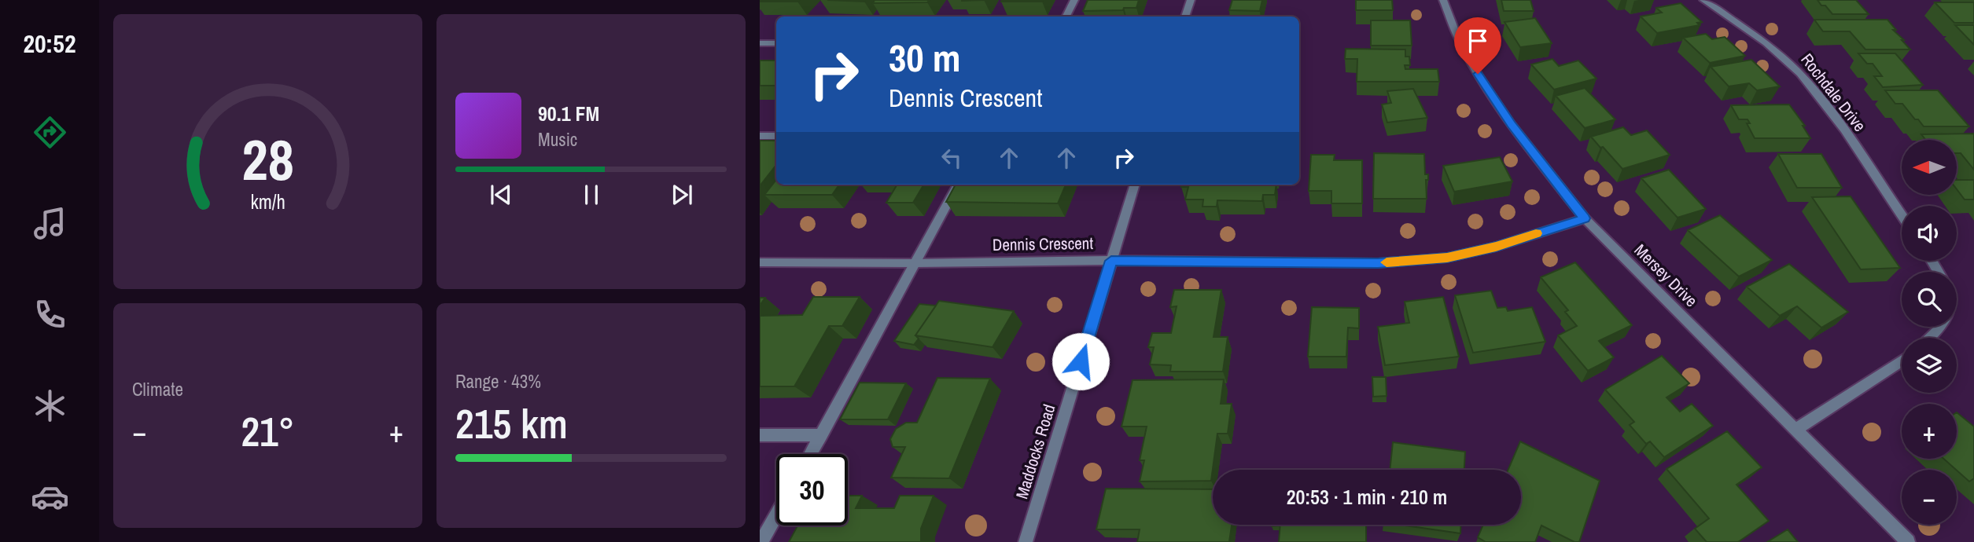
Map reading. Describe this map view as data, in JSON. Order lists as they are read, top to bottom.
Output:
{
  "streets": {
    "street": [
      "Rochdale Drive",
      "Dennis Crescent",
      "Mersey Drive",
      "Maddocks Road"
    ]
  },
  "crossings": [
    ["Dennis Crescent", "Mersey Drive"],
    ["Dennis Crescent", "Maddocks Road"]
  ],
  "north": "left",
  "page": {
    "tabs": "20:52",
    "turn": ["30 m", "Dennis Crescent"],
    "song": ["90.1 FM", "Music"],
    "map_buttons": ["+", "−"],
    "tile": [
      "Climate",
      ["Range · 43%", "215 km"]
    ],
    "heat": ["−", "21°", "+"],
    "limit": "30",
    "trip": "20:53 · 1 min · 210 m",
    "gauge": ["28", "km/h"]
  }
}
